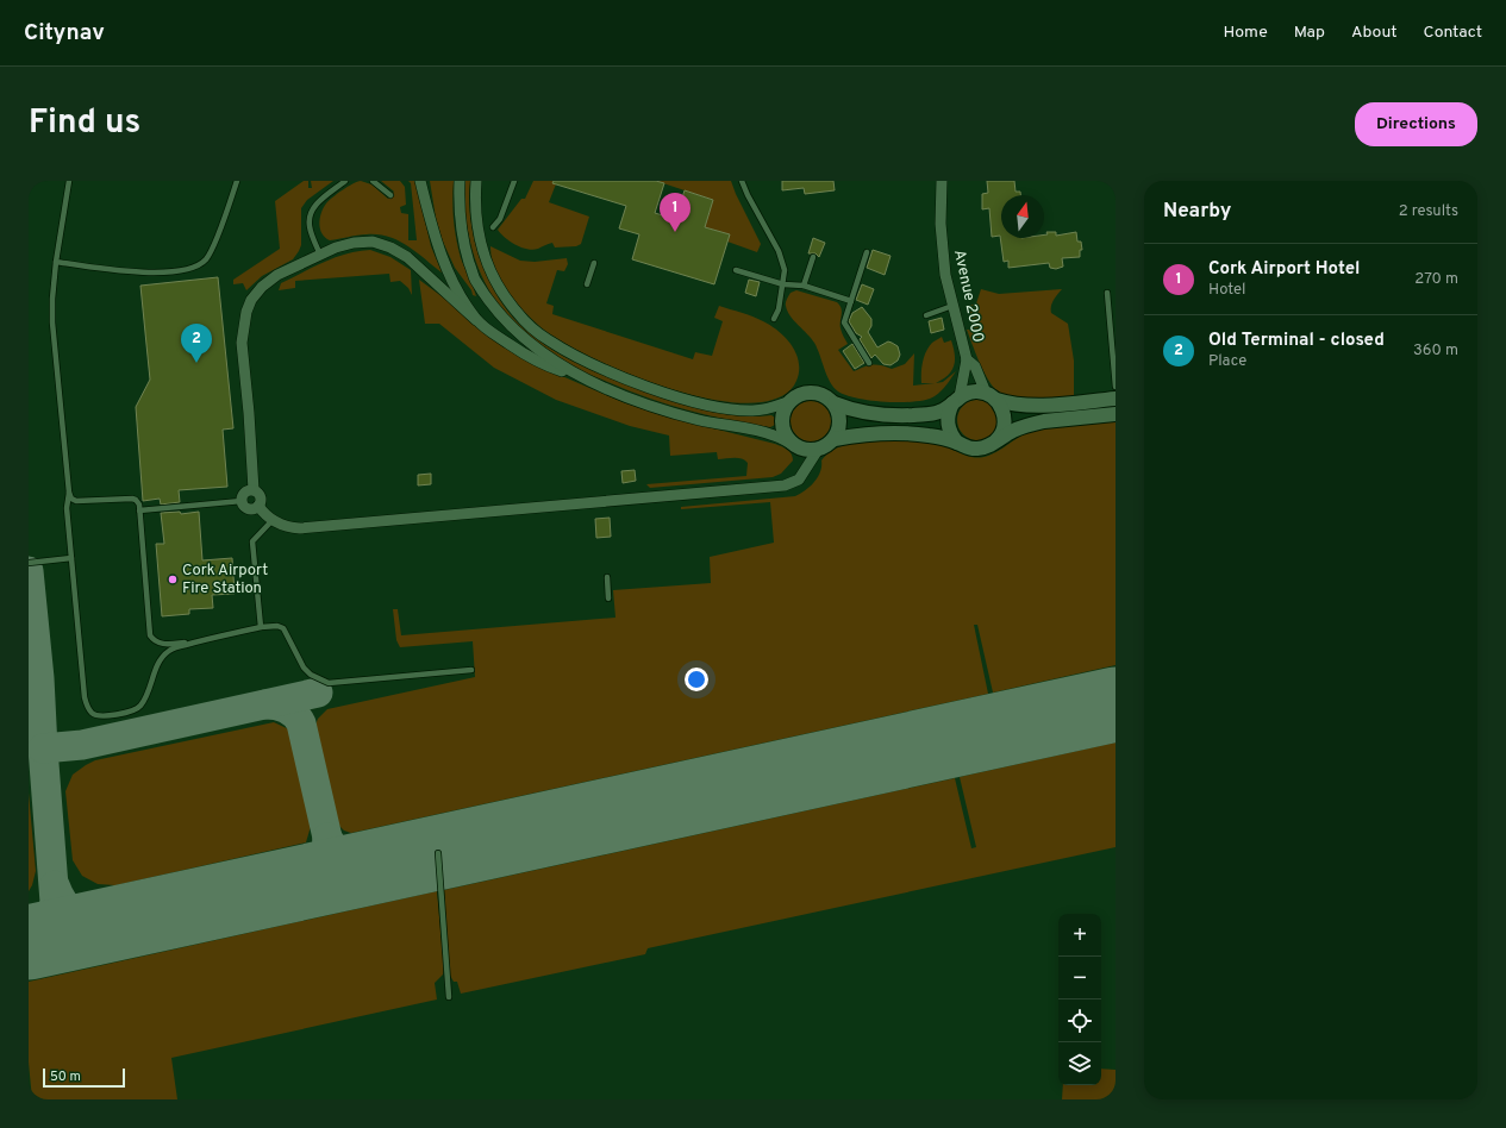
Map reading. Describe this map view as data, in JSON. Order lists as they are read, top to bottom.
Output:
{
  "streets": {
    "street": ["Avenue 2000"]
  },
  "places": ["Cork Airport Fire Station"],
  "scale_bar": "50 m",
  "north": "top",
  "page": {
    "header": "Citynav",
    "nav": [
      "Home",
      "Map",
      "About",
      "Contact"
    ],
    "title": "Find us",
    "buttons": "Directions",
    "heading": ["Nearby", "2 results"],
    "pins": ["1", "2"],
    "list": [
      {
        "mark": "1",
        "name": "Cork Airport Hotel",
        "note": "Hotel",
        "value": "270 m"
      },
      {
        "mark": "2",
        "name": "Old Terminal - closed",
        "note": "Place",
        "value": "360 m"
      }
    ],
    "map_buttons": ["+", "−"],
    "scale": "50 m"
  }
}
